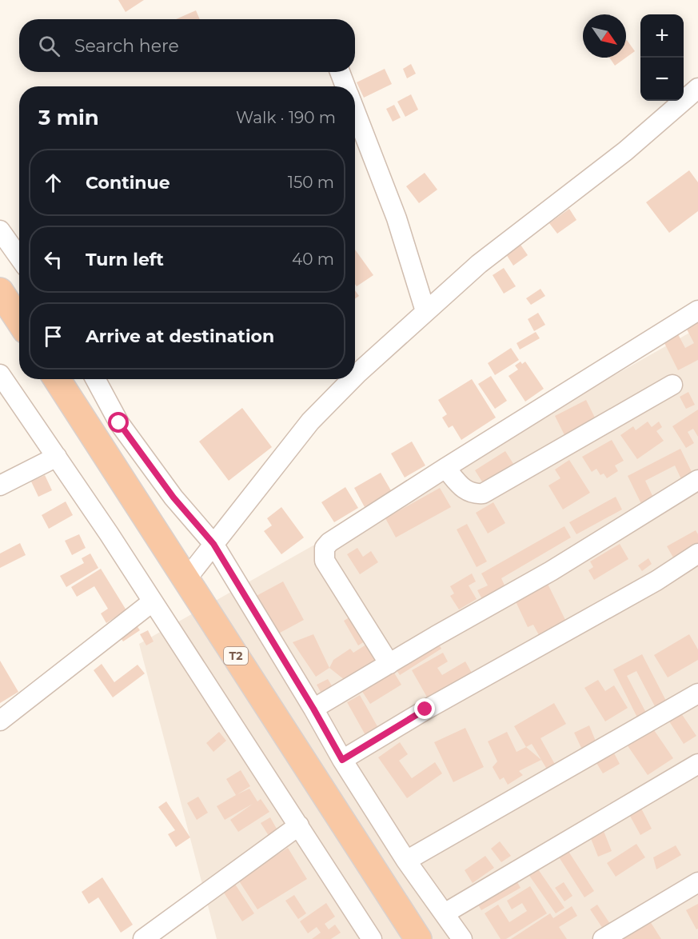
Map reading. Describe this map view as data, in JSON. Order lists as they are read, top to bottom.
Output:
{
  "streets": {
    "highway": ["T2"]
  },
  "north": "bottom right",
  "page": {
    "map_buttons": ["+", "−"],
    "search": "Search here",
    "heading": ["3 min", "Walk · 190 m"],
    "list": [
      ["Continue", "150 m"],
      ["Turn left", "40 m"],
      "Arrive at destination"
    ]
  }
}
